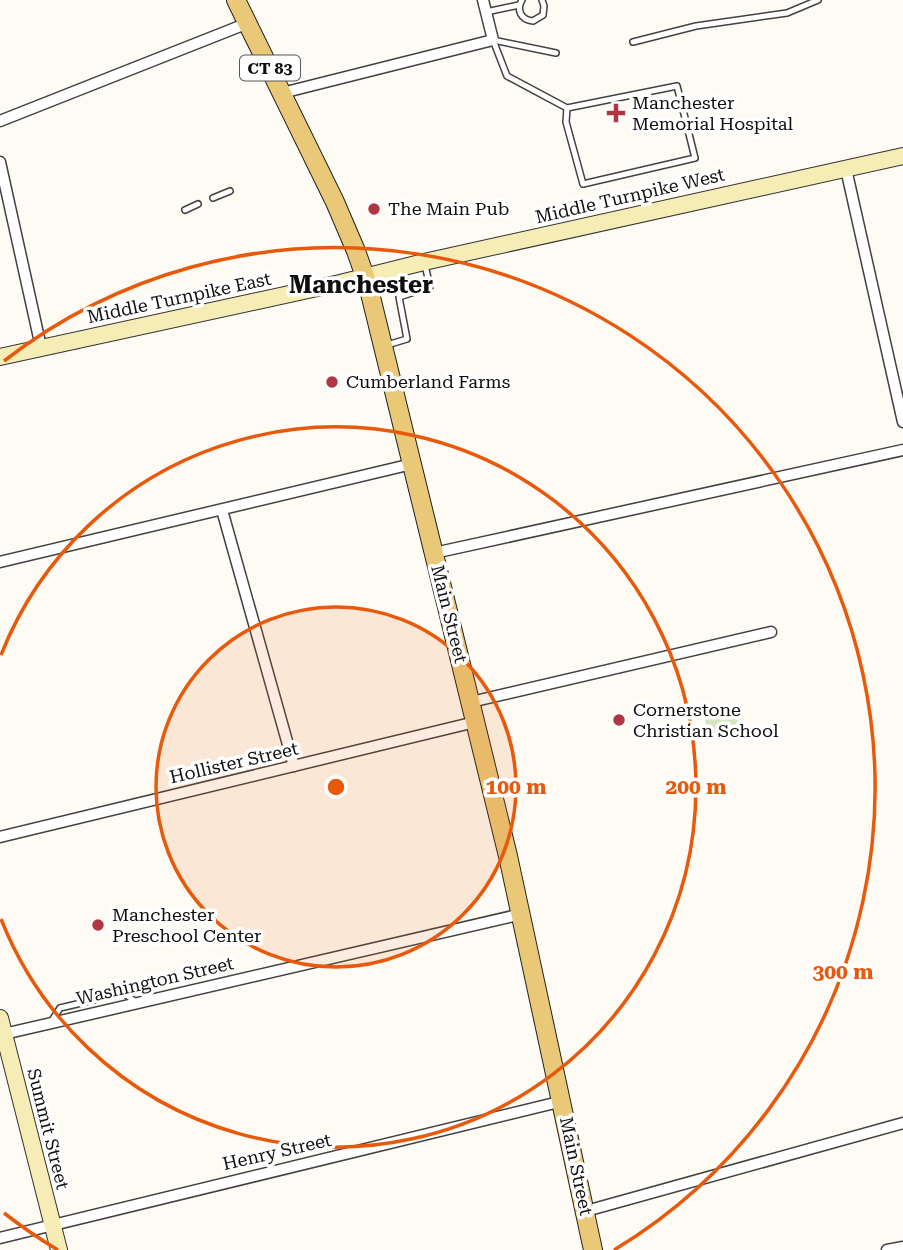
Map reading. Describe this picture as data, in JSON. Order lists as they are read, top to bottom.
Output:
{
  "streets": {
    "main road": [
      "CT 83",
      "Middle Turnpike West",
      "Middle Turnpike East",
      "Main Street",
      "Summit Street"
    ],
    "street": ["Hollister Street", "Washington Street", "Henry Street"]
  },
  "crossings": [
    ["Middle Turnpike West", "Middle Turnpike East"],
    ["Middle Turnpike West", "Main Street"],
    ["Middle Turnpike East", "Main Street"],
    ["Main Street", "Hollister Street"],
    ["Main Street", "Washington Street"],
    ["Main Street", "Henry Street"],
    ["Washington Street", "Summit Street"],
    ["Summit Street", "Henry Street"]
  ],
  "districts": ["Manchester"],
  "places": {
    "health": ["Manchester Memorial Hospital"],
    "other": [
      "The Main Pub",
      "Cumberland Farms",
      "Cornerstone Christian School",
      "Manchester Preschool Center"
    ]
  },
  "rings": ["100 m", "200 m", "300 m"]
}
